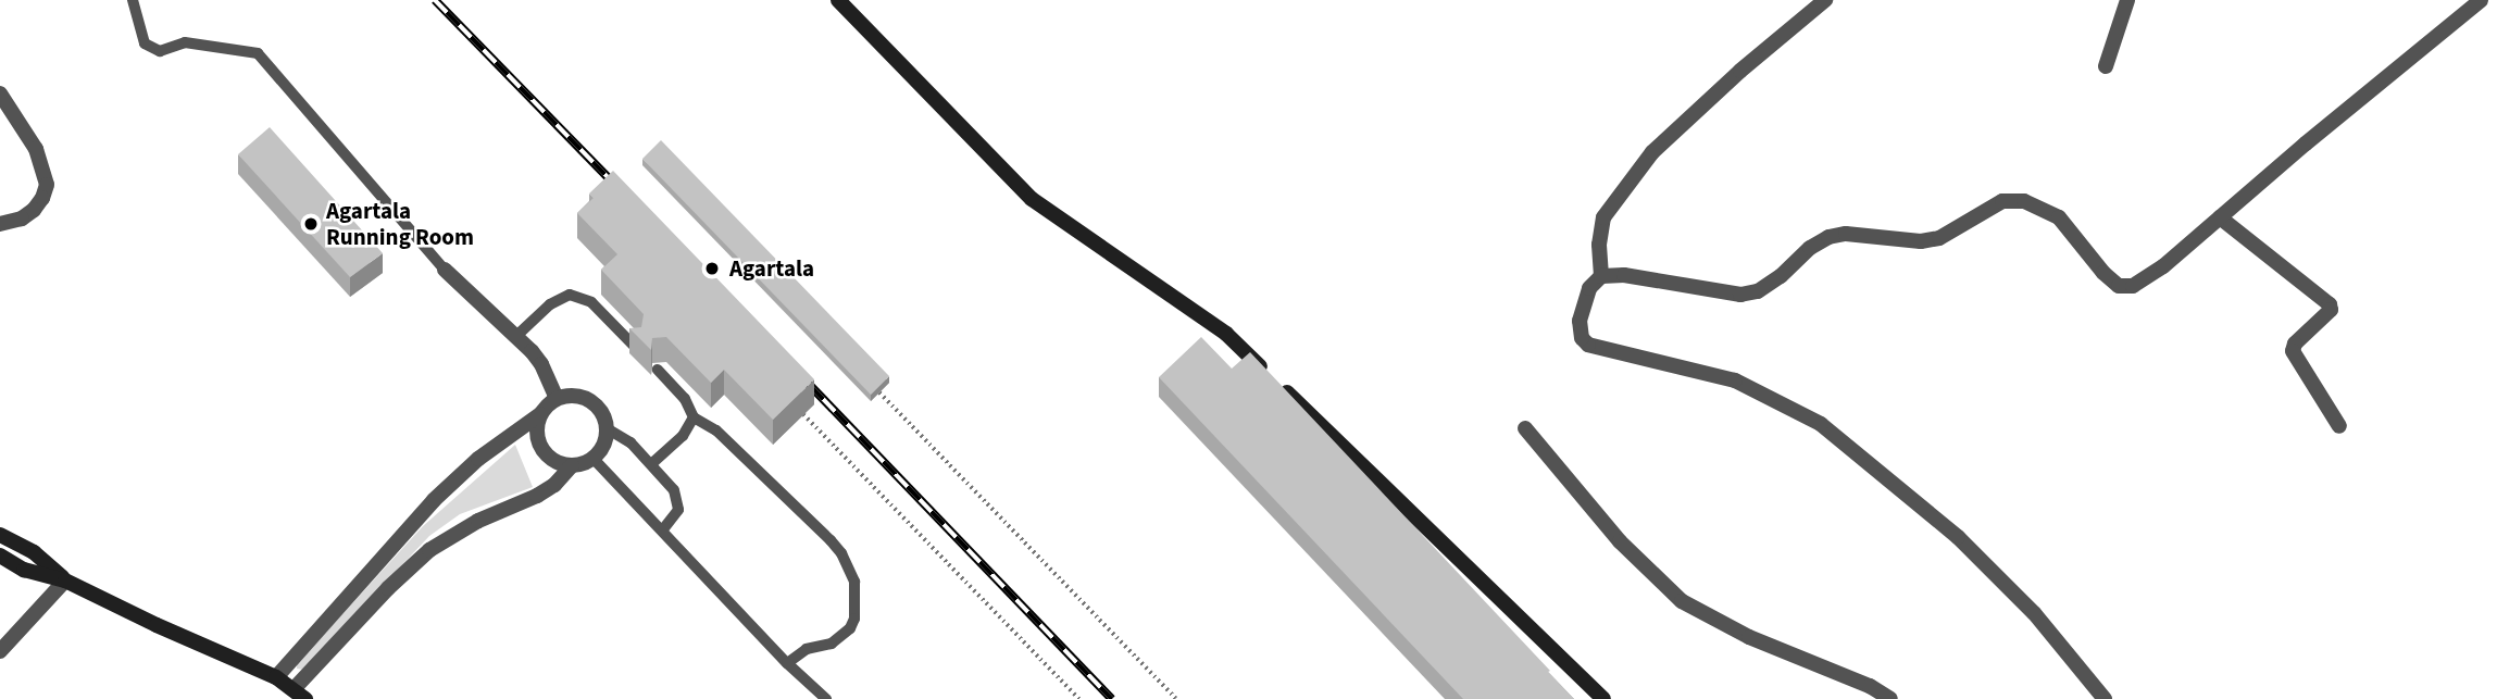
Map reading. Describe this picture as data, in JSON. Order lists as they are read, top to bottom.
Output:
{
  "places": ["Agartala Running Room", "Agartala"]
}
